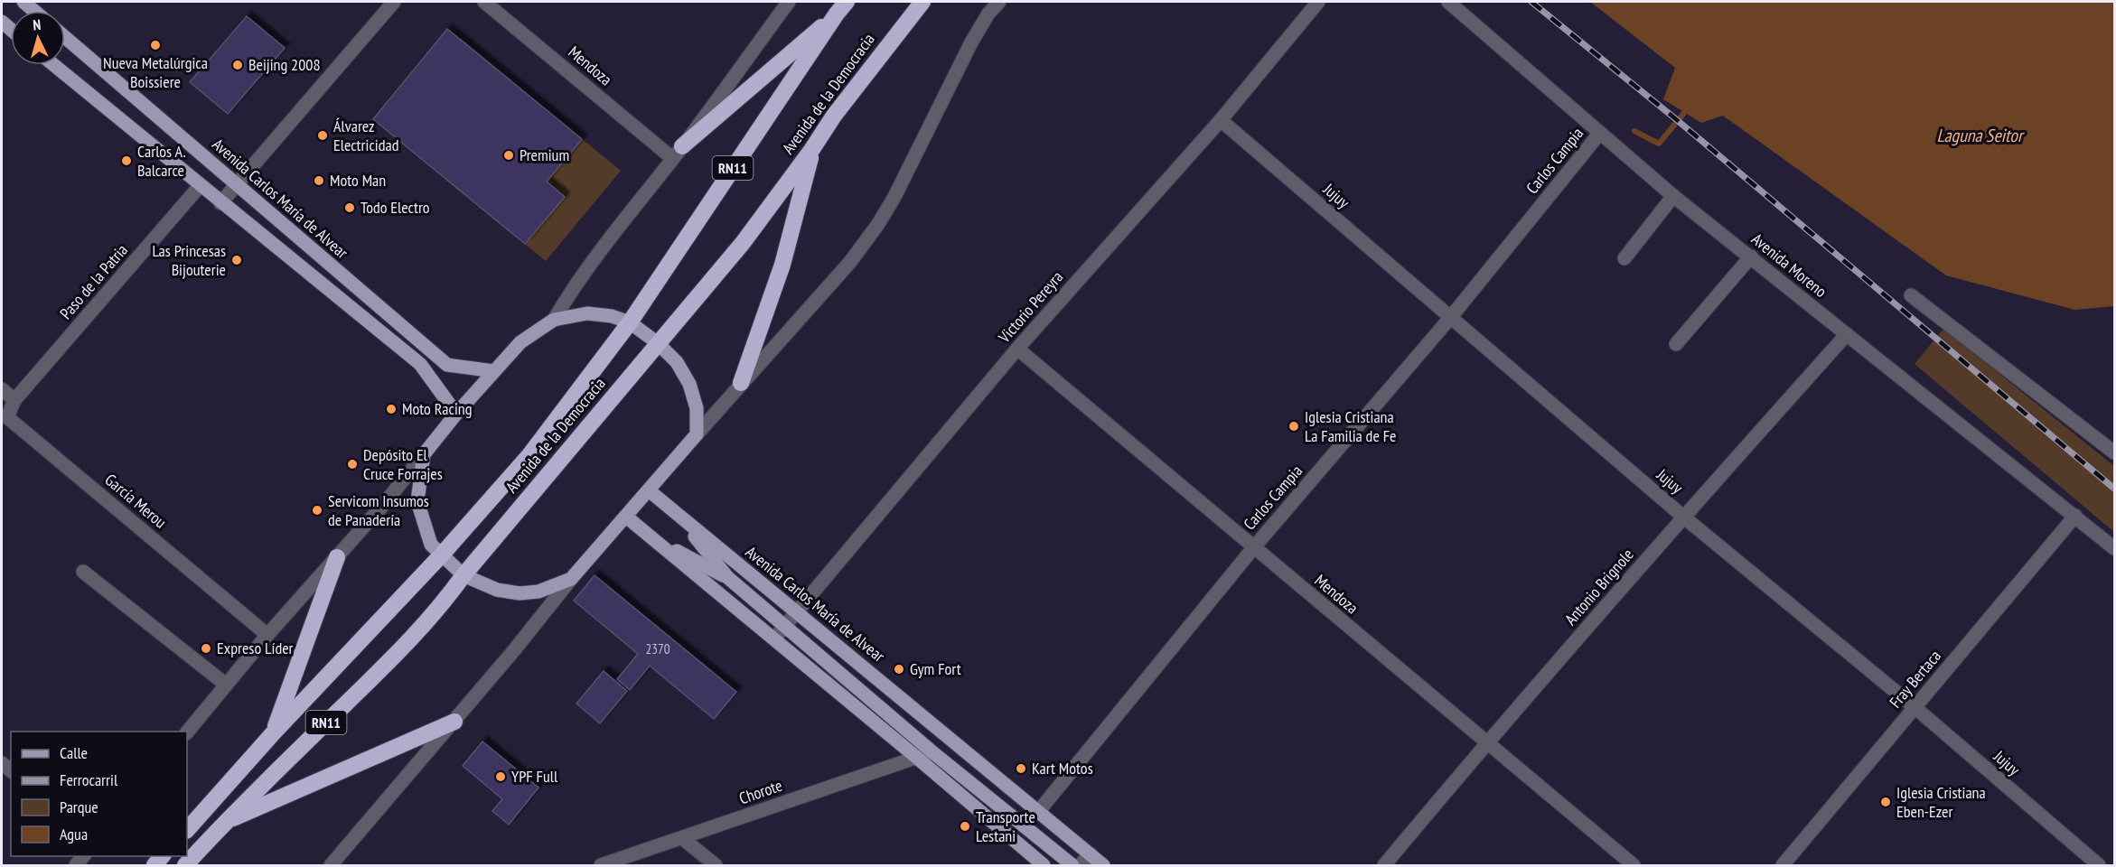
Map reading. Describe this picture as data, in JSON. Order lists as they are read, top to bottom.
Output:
{
  "streets": {
    "highway": ["Avenida de la Democracia", "RN11"],
    "main road": ["Avenida Carlos María de Alvear"],
    "street": [
      "Mendoza",
      "Carlos Campia",
      "Jujuy",
      "Avenida Moreno",
      "Paso de la Patria",
      "Victorio Pereyra",
      "García Merou",
      "Antonio Brignole",
      "Fray Bertaca",
      "Chorote"
    ]
  },
  "crossings": [
    ["Mendoza", "Carlos Campia"],
    ["Mendoza", "Victorio Pereyra"],
    ["Mendoza", "Antonio Brignole"],
    ["Carlos Campia", "Jujuy"],
    ["Carlos Campia", "Avenida Carlos María de Alvear"],
    ["Carlos Campia", "Avenida Moreno"],
    ["Jujuy", "Victorio Pereyra"],
    ["Jujuy", "Antonio Brignole"],
    ["Jujuy", "Fray Bertaca"],
    ["Avenida Carlos María de Alvear", "Victorio Pereyra"],
    ["Avenida Carlos María de Alvear", "Chorote"],
    ["Avenida Moreno", "Antonio Brignole"],
    ["Avenida Moreno", "Fray Bertaca"],
    ["Paso de la Patria", "García Merou"]
  ],
  "water": ["Laguna Seitor"],
  "places": [
    "Nueva Metalúrgica Boissiere",
    "Beijing 2008",
    "Álvarez Electricidad",
    "Premium",
    "Carlos A. Balcarce",
    "Moto Man",
    "Todo Electro",
    "Las Princesas Bijouterie",
    "Moto Racing",
    "Iglesia Cristiana La Familia de Fe",
    "Depósito El Cruce Forrajes",
    "Servicom Insumos de Panadería",
    "Expreso Líder",
    "Gym Fort",
    "Kart Motos",
    "YPF Full",
    "Iglesia Cristiana Eben-Ezer",
    "Transporte Lestani"
  ],
  "house_numbers": ["2370"],
  "legend": [
    "Calle",
    "Ferrocarril",
    "Parque",
    "Agua"
  ],
  "north": "top"
}
